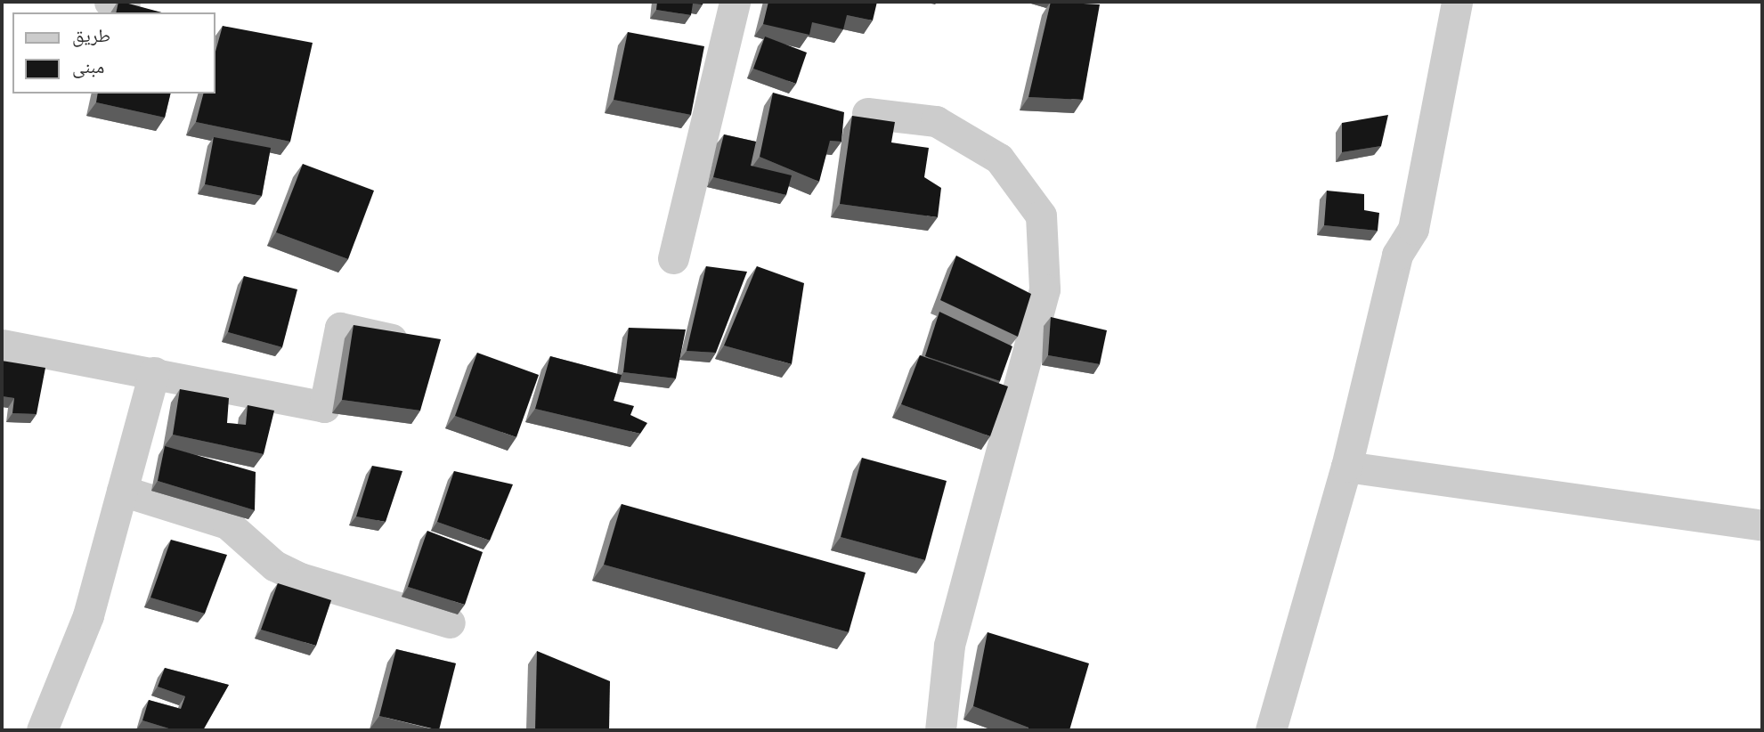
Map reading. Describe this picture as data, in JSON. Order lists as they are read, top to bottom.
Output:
{
  "legend": ["طريق", "مبنى"]
}
